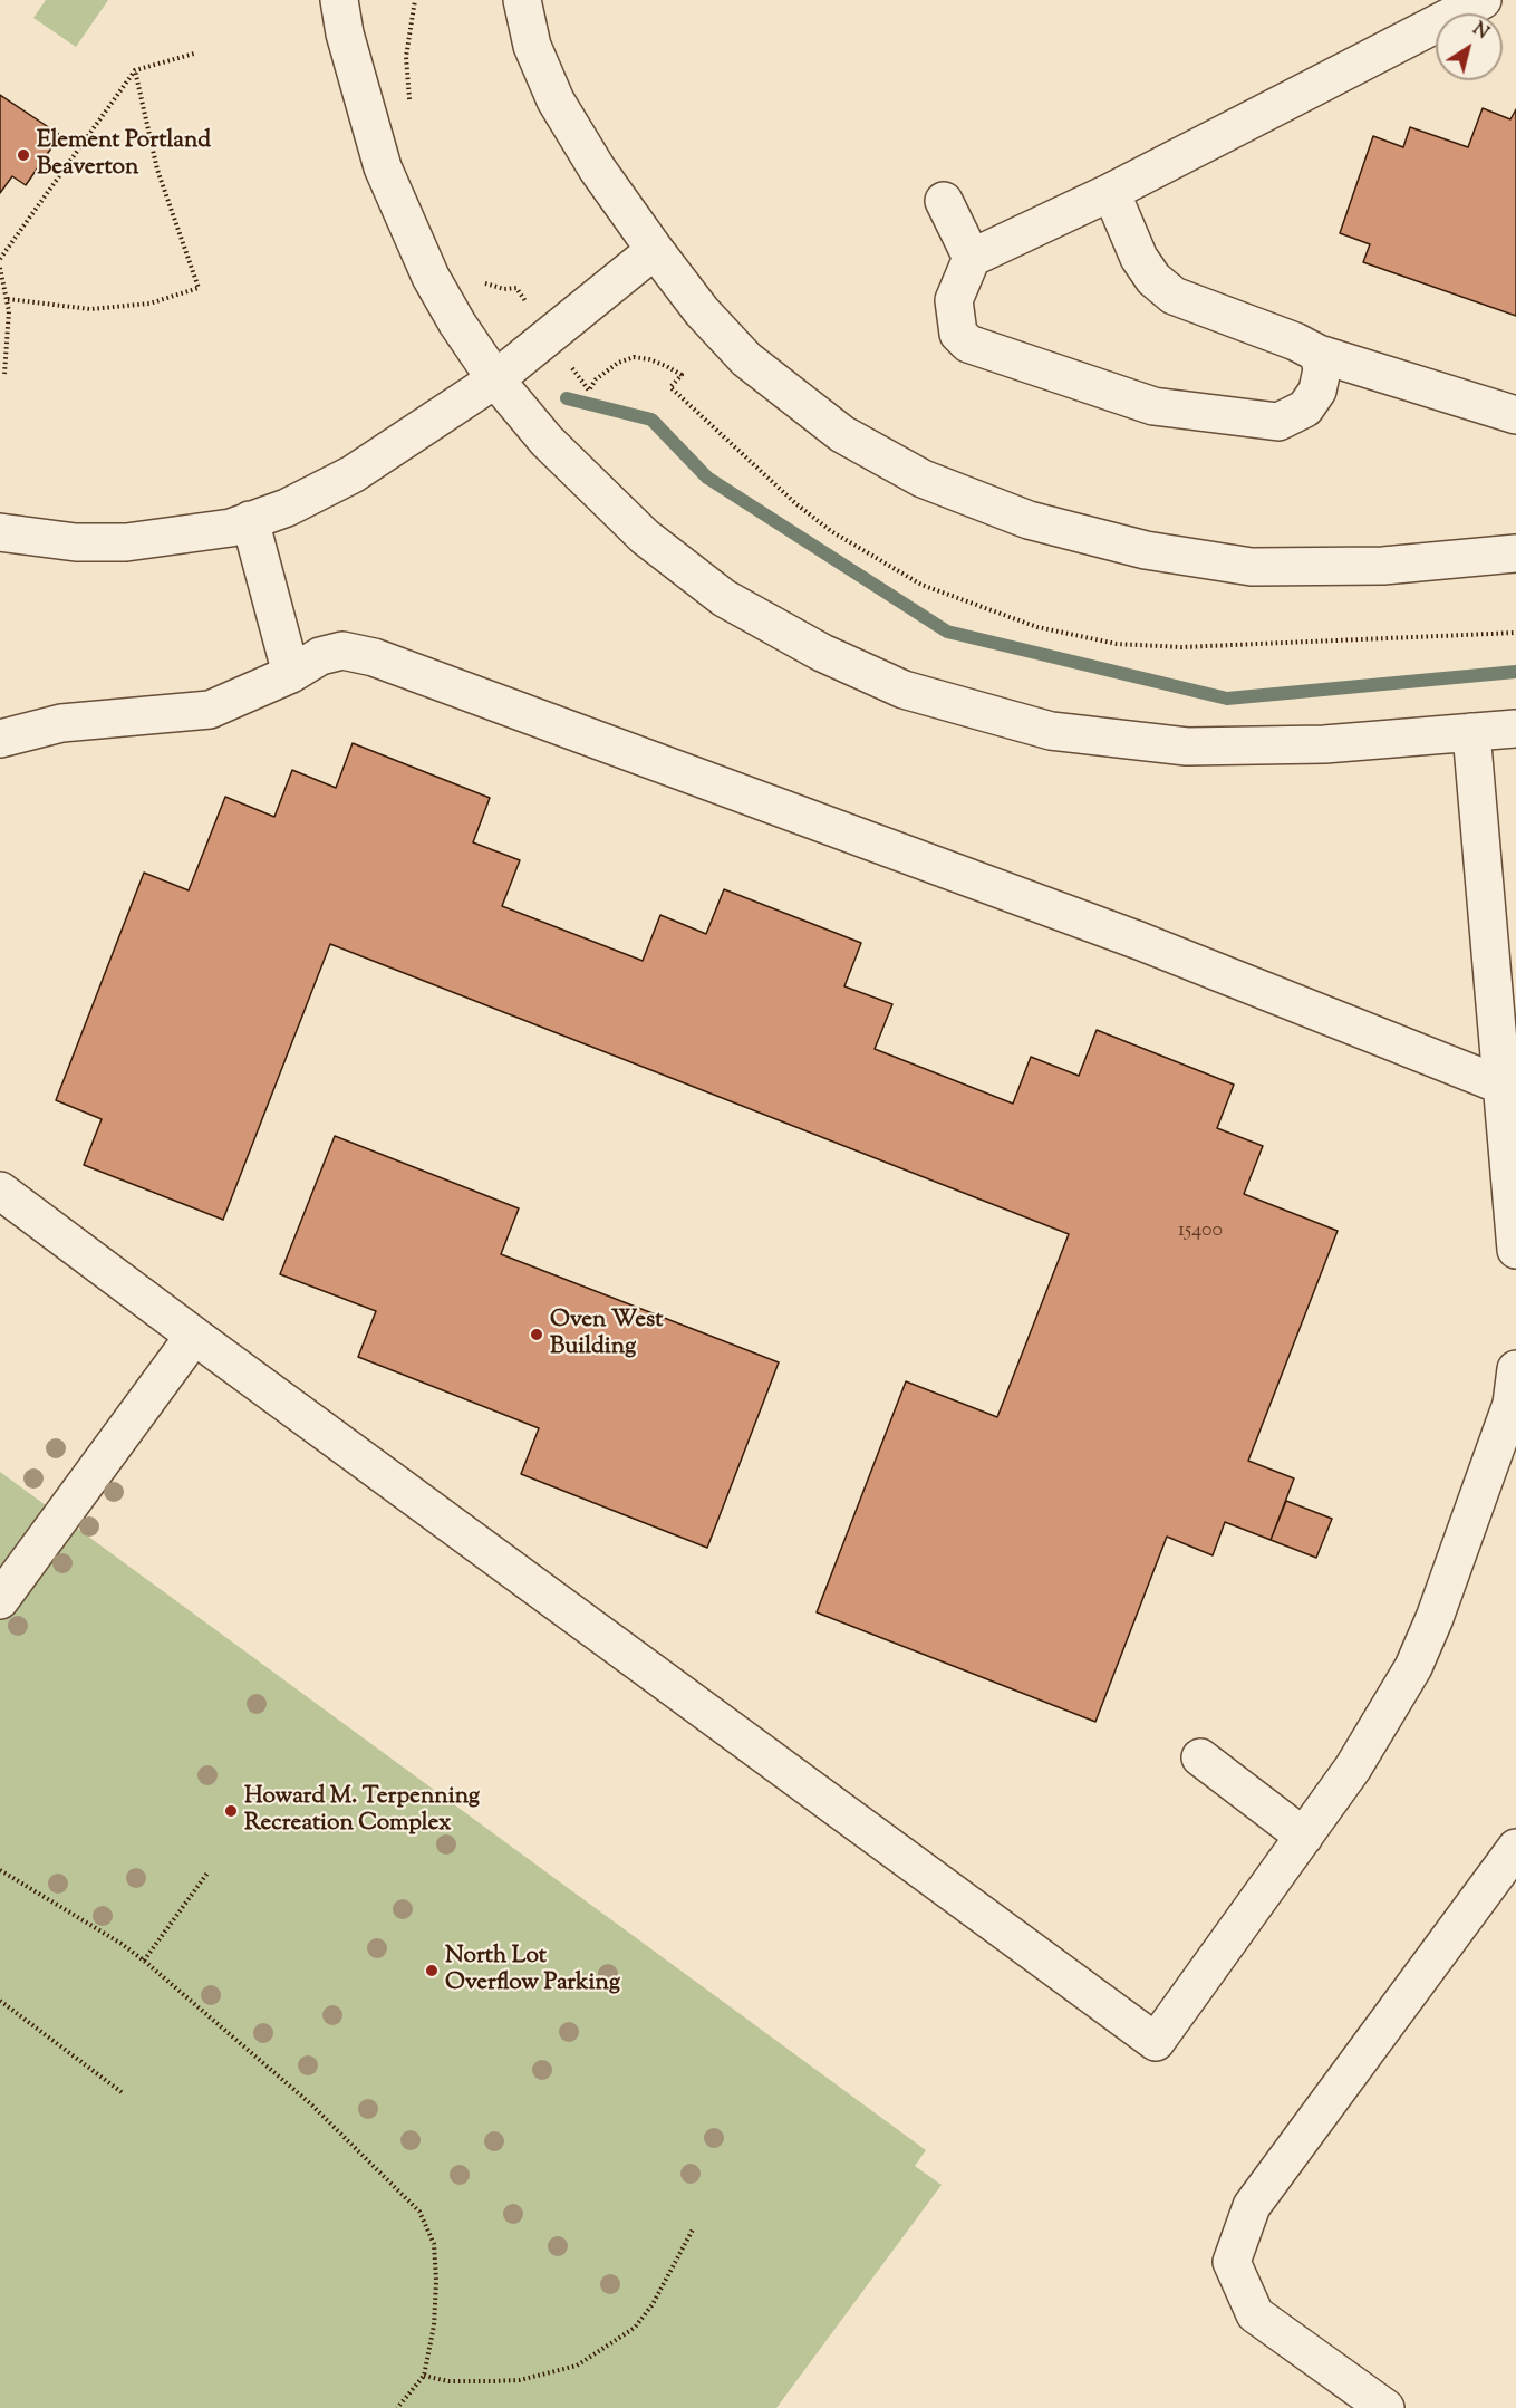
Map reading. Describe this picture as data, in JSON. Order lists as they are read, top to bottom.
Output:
{
  "places": [
    "Element Portland Beaverton",
    "Oven West Building",
    "Howard M. Terpenning Recreation Complex",
    "North Lot Overflow Parking"
  ],
  "house_numbers": ["15400"],
  "north": "top right"
}
